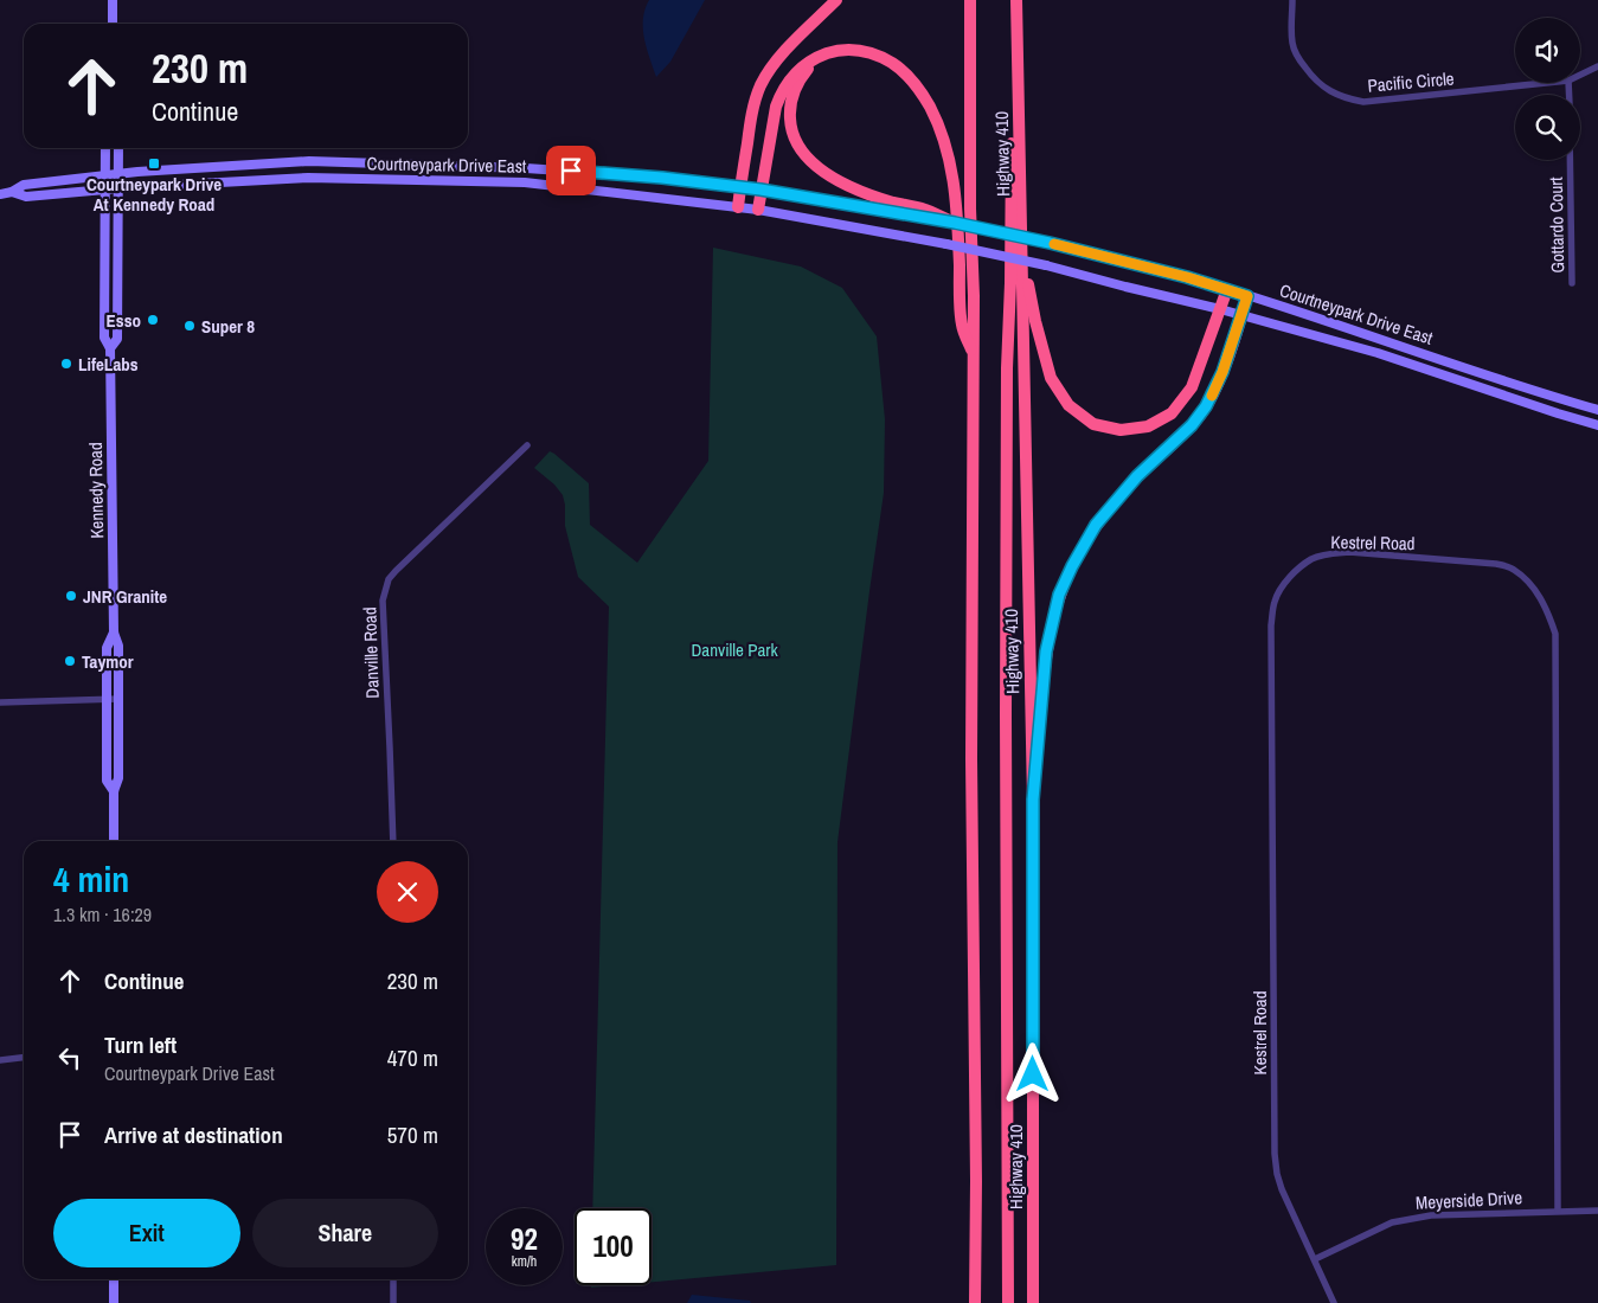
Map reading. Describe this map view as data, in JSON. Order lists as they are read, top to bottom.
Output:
{
  "streets": {
    "highway": ["Highway 410"],
    "main road": ["Courtneypark Drive East", "Kennedy Road"],
    "street": [
      "Pacific Circle",
      "Gottardo Court",
      "Kestrel Road",
      "Danville Road",
      "Meyerside Drive"
    ]
  },
  "crossings": [
    ["Courtneypark Drive East", "Kennedy Road"],
    ["Kestrel Road", "Meyerside Drive"]
  ],
  "parks": ["Danville Park"],
  "places": {
    "transit": ["Courtneypark Drive At Kennedy Road"],
    "other": [
      "Esso",
      "Super 8",
      "LifeLabs",
      "JNR Granite",
      "Taymor"
    ]
  },
  "page": {
    "turn": ["230 m", "Continue"],
    "heading": ["4 min", "1.3 km · 16:29"],
    "list": [
      {
        "name": "Continue",
        "value": "230 m"
      },
      {
        "name": "Turn left",
        "note": "Courtneypark Drive East",
        "value": "470 m"
      },
      {
        "name": "Arrive at destination",
        "value": "570 m"
      }
    ],
    "buttons": ["Exit", "Share"],
    "speed": "92 km/h",
    "limit": "100"
  }
}
